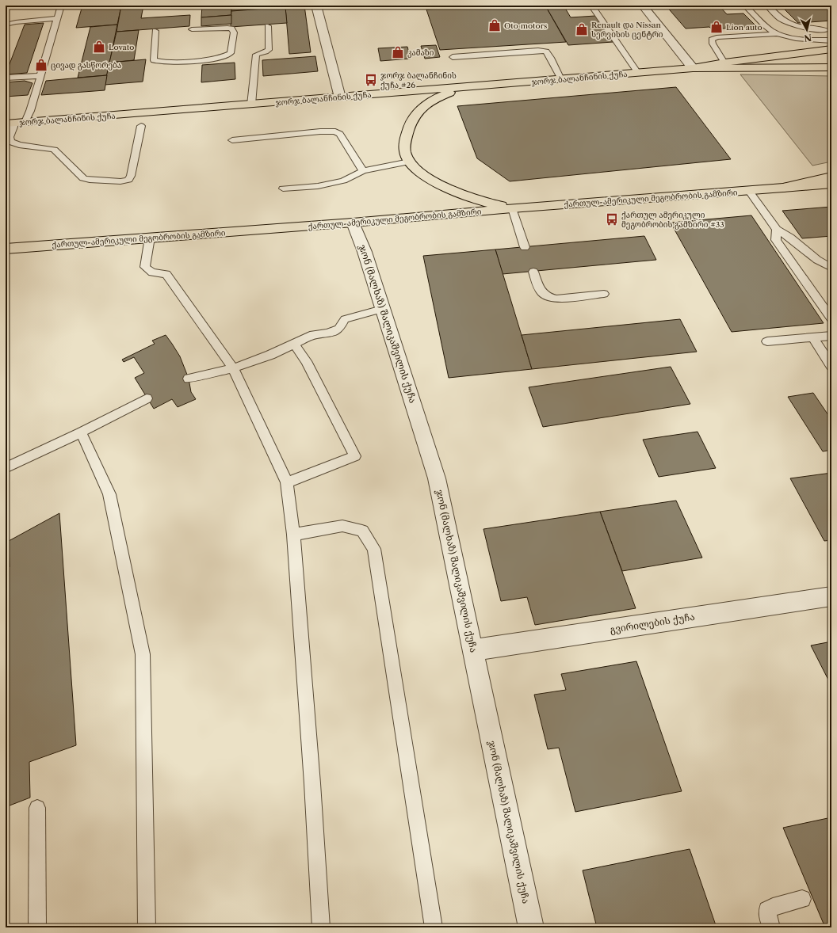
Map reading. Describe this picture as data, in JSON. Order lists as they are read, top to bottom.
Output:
{
  "streets": {
    "main road": ["ჯორჯ ბალანჩინის ქუჩა", "ქართულ-ამერიკული მეგობრობის გამზირი"],
    "street": ["ჯონ (მალხაზ) შალიკაშვილის ქუჩა", "გვირილების ქუჩა"]
  },
  "crossings": [
    ["ქართულ-ამერიკული მეგობრობის გამზირი", "ჯონ (მალხაზ) შალიკაშვილის ქუჩა"],
    ["ჯონ (მალხაზ) შალიკაშვილის ქუჩა", "გვირილების ქუჩა"]
  ],
  "places": {
    "shop": [
      "Oto motors",
      "Lion auto",
      "Renault და Nissan სერვისის ცენტრი",
      "Lovato",
      "კამაზი",
      "ცივად გასწორება"
    ],
    "bus stop": ["ჯორჯ ბალანჩინის ქუჩა #26", "ქართულ ამერიკული მეგობრობის გამზირი #33"]
  },
  "north": "bottom"
}
